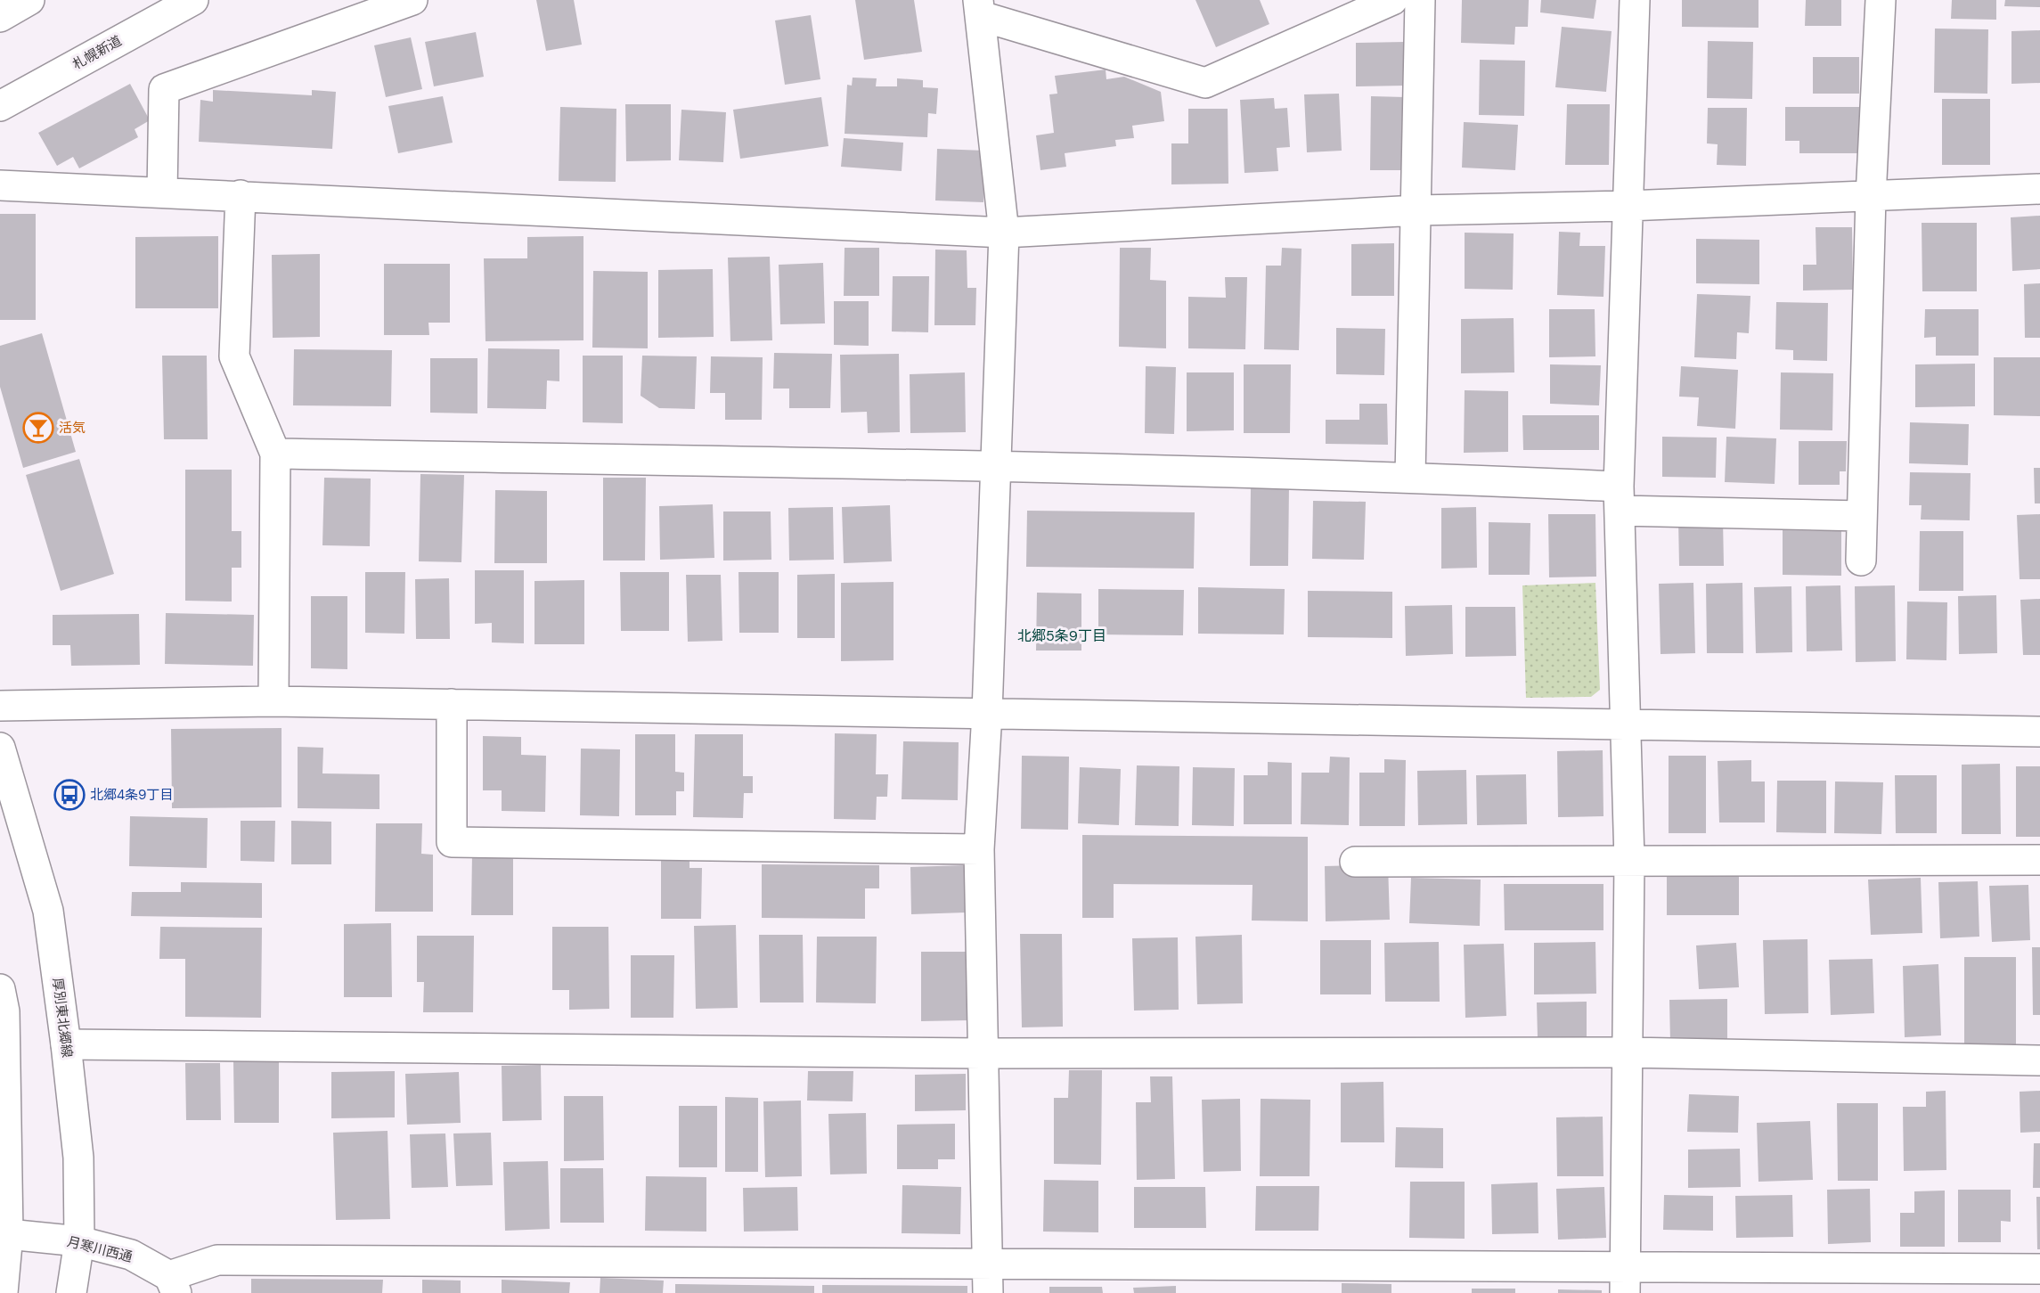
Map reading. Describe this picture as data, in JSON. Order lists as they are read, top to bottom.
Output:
{
  "streets": {
    "main road": ["札幌新道", "厚別東北郷線", "月寒川西通"]
  },
  "crossings": [
    ["厚別東北郷線", "月寒川西通"]
  ],
  "districts": ["北郷5条9丁目"],
  "places": {
    "bar": ["活気"],
    "bus stop": ["北郷4条9丁目"]
  }
}
